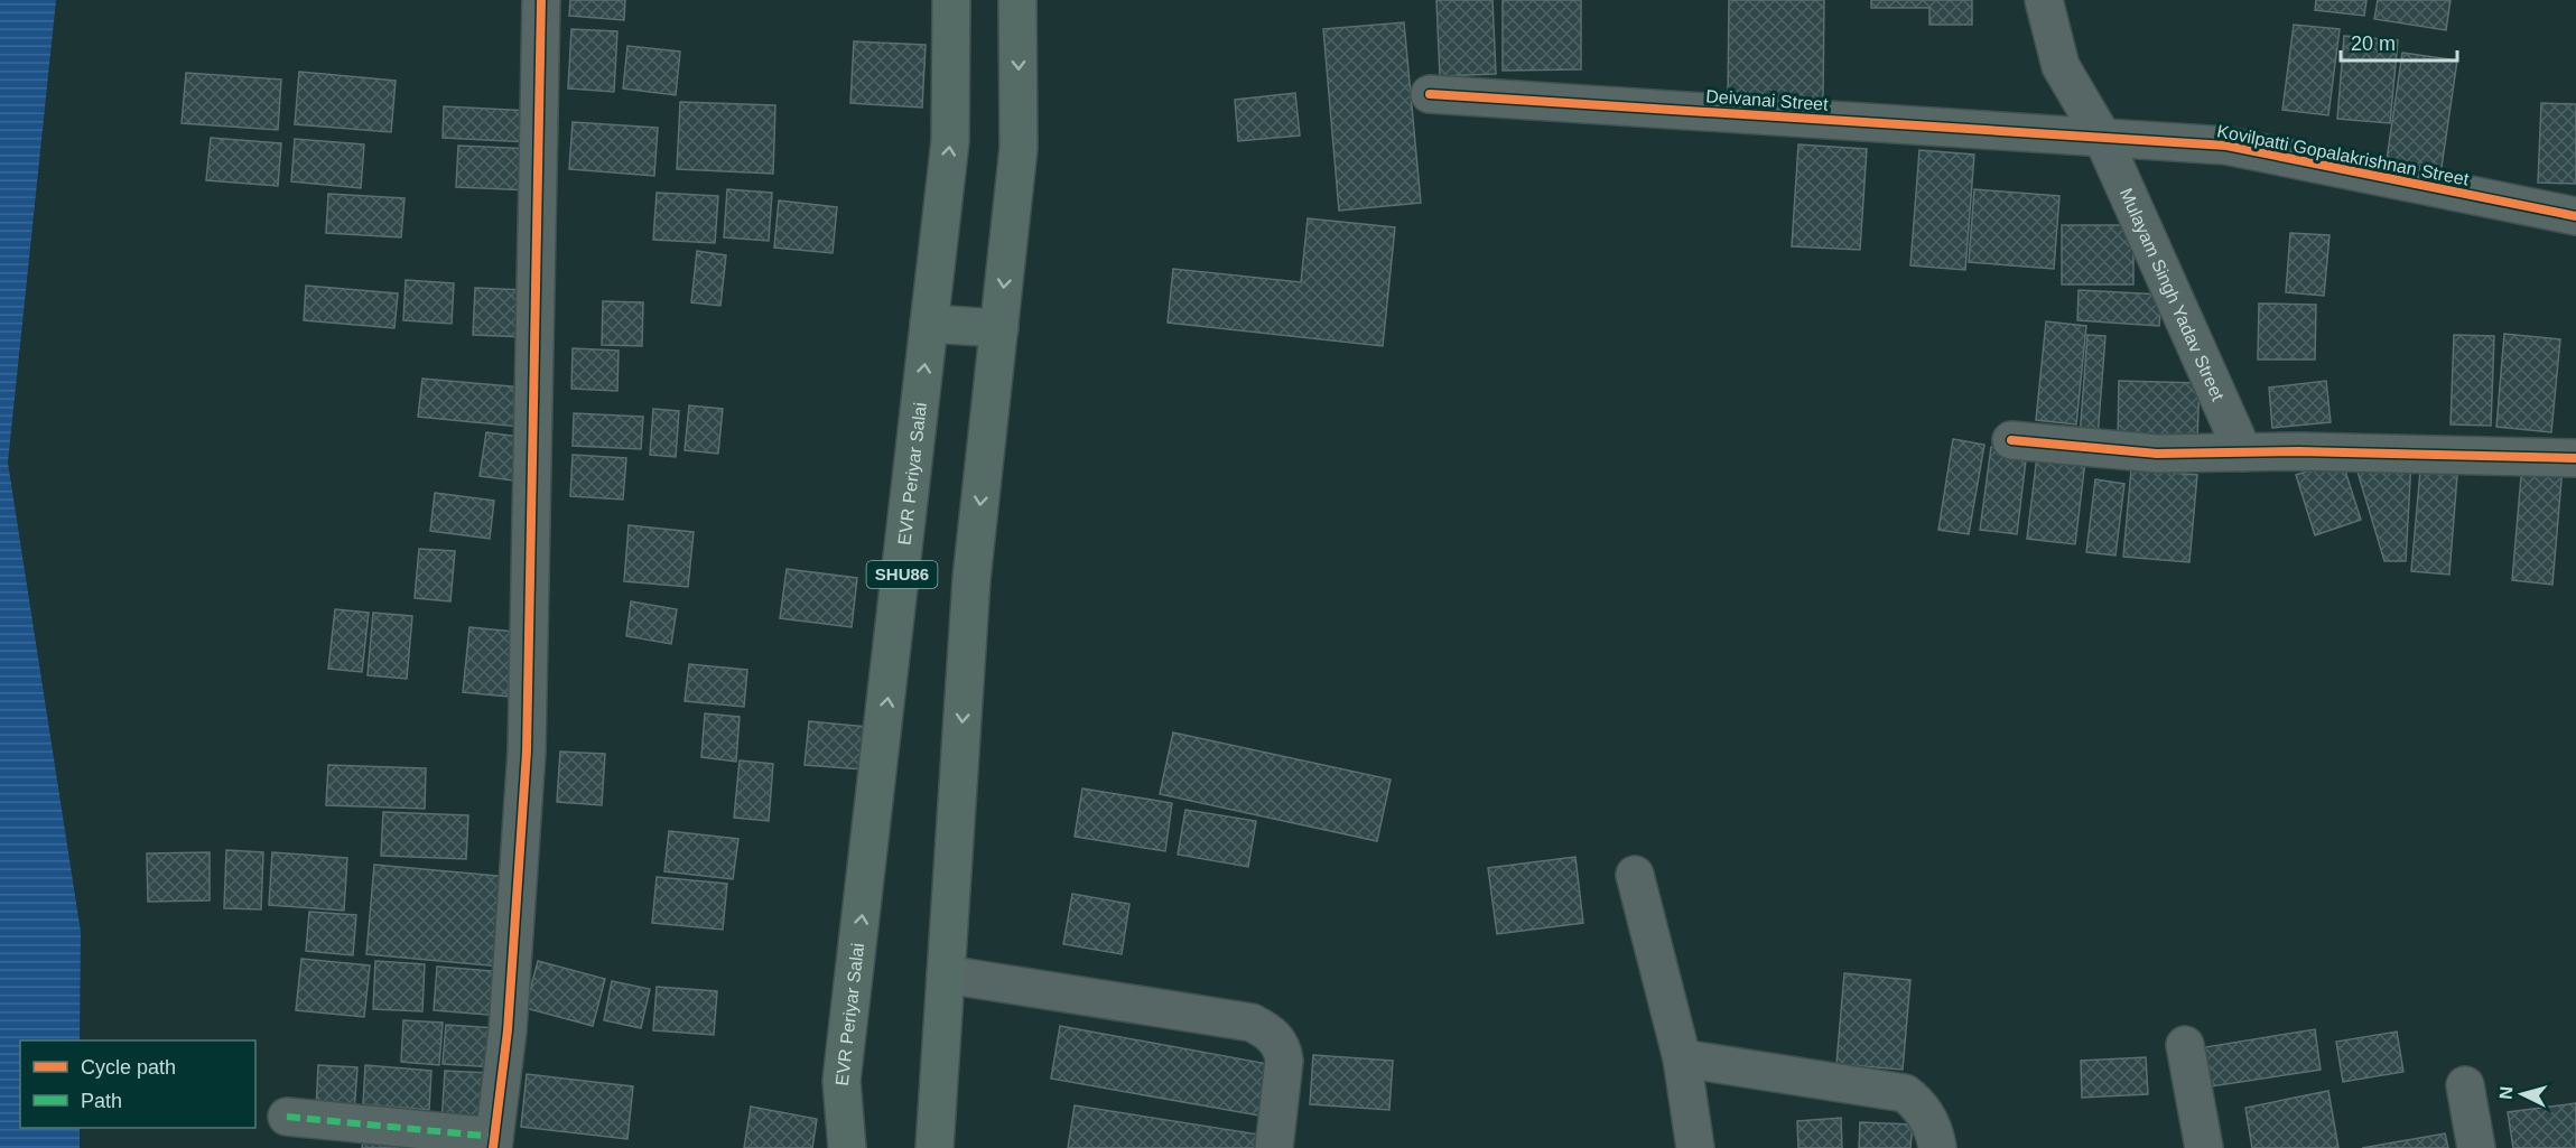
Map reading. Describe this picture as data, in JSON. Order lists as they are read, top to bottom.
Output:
{
  "streets": {
    "main road": ["EVR Periyar Salai", "SHU86"],
    "street": ["Deivanai Street", "Kovilpatti Gopalakrishnan Street", "Mulayam Singh Yadav Street"]
  },
  "crossings": [
    ["Deivanai Street", "Kovilpatti Gopalakrishnan Street"],
    ["Deivanai Street", "Mulayam Singh Yadav Street"],
    ["Kovilpatti Gopalakrishnan Street", "Mulayam Singh Yadav Street"]
  ],
  "legend": ["Cycle path", "Path"],
  "scale_bar": "20 m",
  "north": "left"
}
